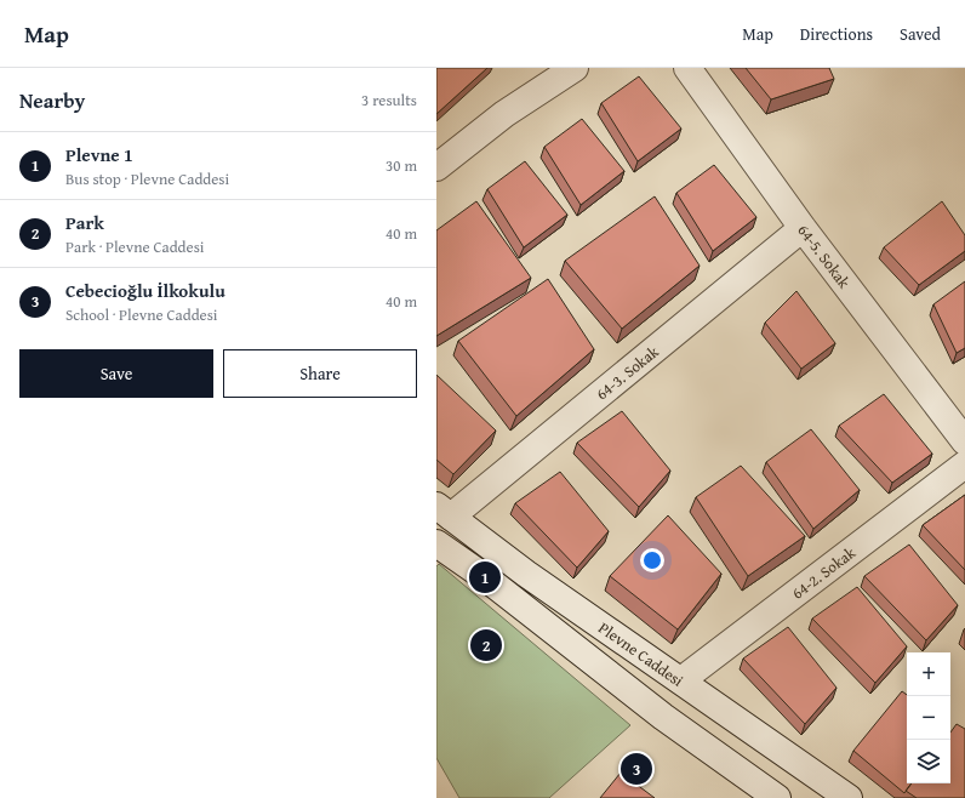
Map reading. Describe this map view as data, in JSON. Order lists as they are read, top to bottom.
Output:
{
  "streets": {
    "street": [
      "64-5. Sokak",
      "64-3. Sokak",
      "64-2. Sokak",
      "Plevne Caddesi"
    ]
  },
  "crossings": [
    ["64-5. Sokak", "64-3. Sokak"],
    ["64-3. Sokak", "Plevne Caddesi"],
    ["64-2. Sokak", "Plevne Caddesi"]
  ],
  "page": {
    "header": "Map",
    "nav": ["Map", "Directions", "Saved"],
    "heading": ["Nearby", "3 results"],
    "list": [
      {
        "mark": "1",
        "name": "Plevne 1",
        "note": "Bus stop · Plevne Caddesi",
        "value": "30 m"
      },
      {
        "mark": "2",
        "name": "Park",
        "note": "Park · Plevne Caddesi",
        "value": "40 m"
      },
      {
        "mark": "3",
        "name": "Cebecioğlu İlkokulu",
        "note": "School · Plevne Caddesi",
        "value": "40 m"
      }
    ],
    "buttons": ["Save", "Share"],
    "pins": ["1", "2", "3"],
    "map_buttons": ["+", "−"]
  }
}
